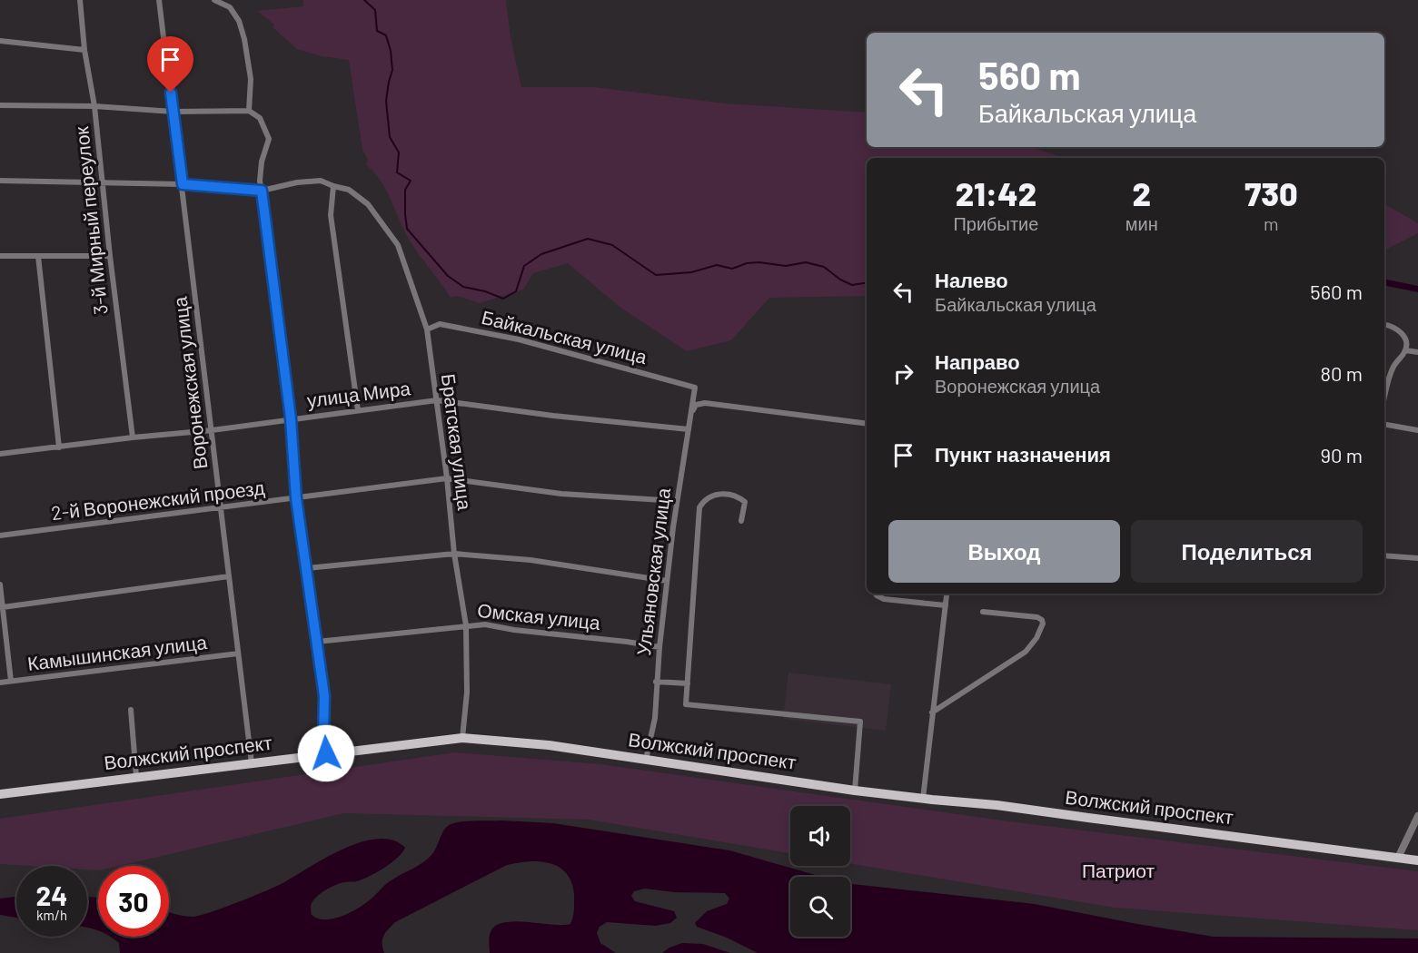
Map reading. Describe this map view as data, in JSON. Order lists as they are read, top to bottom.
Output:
{
  "streets": {
    "main road": ["Волжский проспект"],
    "street": [
      "3-й Мирный переулок",
      "Байкальская улица",
      "Воронежская улица",
      "улица Мира",
      "Братская улица",
      "2-й Воронежский проезд",
      "Ульяновская улица",
      "Омская улица",
      "Камышинская улица"
    ]
  },
  "crossings": [
    ["3-й Мирный переулок", "улица Мира"],
    ["Байкальская улица", "Братская улица"],
    ["Байкальская улица", "Ульяновская улица"],
    ["Воронежская улица", "улица Мира"],
    ["Воронежская улица", "2-й Воронежский проезд"],
    ["Воронежская улица", "Камышинская улица"],
    ["Воронежская улица", "Волжский проспект"],
    ["улица Мира", "Братская улица"],
    ["улица Мира", "Ульяновская улица"],
    ["Братская улица", "2-й Воронежский проезд"],
    ["Братская улица", "Омская улица"],
    ["Братская улица", "Волжский проспект"],
    ["2-й Воронежский проезд", "Ульяновская улица"],
    ["Ульяновская улица", "Омская улица"],
    ["Ульяновская улица", "Волжский проспект"]
  ],
  "parks": ["Патриот"],
  "page": {
    "turn": ["560 m", "Байкальская улица"],
    "eta": [
      "21:42",
      "Прибытие",
      "2",
      "мин",
      "730",
      "m"
    ],
    "list": [
      {
        "name": "Налево",
        "note": "Байкальская улица",
        "value": "560 m"
      },
      {
        "name": "Направо",
        "note": "Воронежская улица",
        "value": "80 m"
      },
      {
        "name": "Пункт назначения",
        "value": "90 m"
      }
    ],
    "buttons": ["Выход", "Поделиться"],
    "speed": "24 km/h",
    "limit": "30"
  }
}
